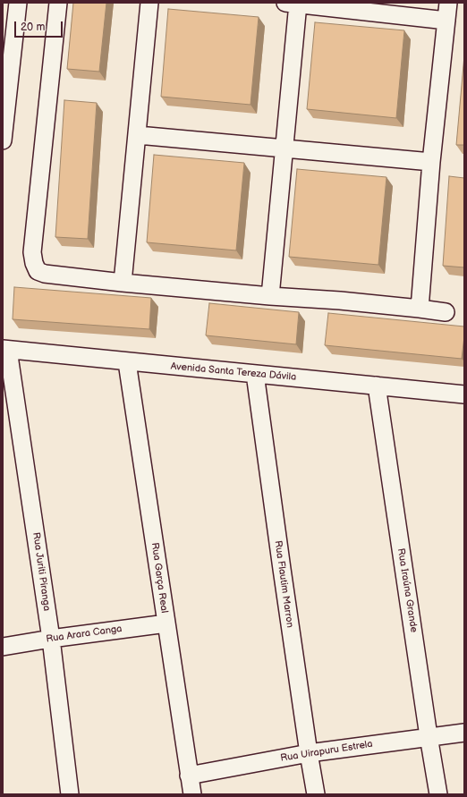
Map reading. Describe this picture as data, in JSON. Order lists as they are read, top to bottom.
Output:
{
  "streets": {
    "street": [
      "Avenida Santa Tereza Dávila",
      "Rua Juriti Piranga",
      "Rua Garça Real",
      "Rua Flautim Marron",
      "Rua Iraúna Grande",
      "Rua Arara Canga",
      "Rua Uirapuru Estrela"
    ]
  },
  "crossings": [
    ["Avenida Santa Tereza Dávila", "Rua Juriti Piranga"],
    ["Avenida Santa Tereza Dávila", "Rua Garça Real"],
    ["Avenida Santa Tereza Dávila", "Rua Flautim Marron"],
    ["Avenida Santa Tereza Dávila", "Rua Iraúna Grande"],
    ["Rua Juriti Piranga", "Rua Arara Canga"],
    ["Rua Garça Real", "Rua Arara Canga"],
    ["Rua Garça Real", "Rua Uirapuru Estrela"],
    ["Rua Flautim Marron", "Rua Uirapuru Estrela"],
    ["Rua Iraúna Grande", "Rua Uirapuru Estrela"]
  ],
  "scale_bar": "20 m"
}
